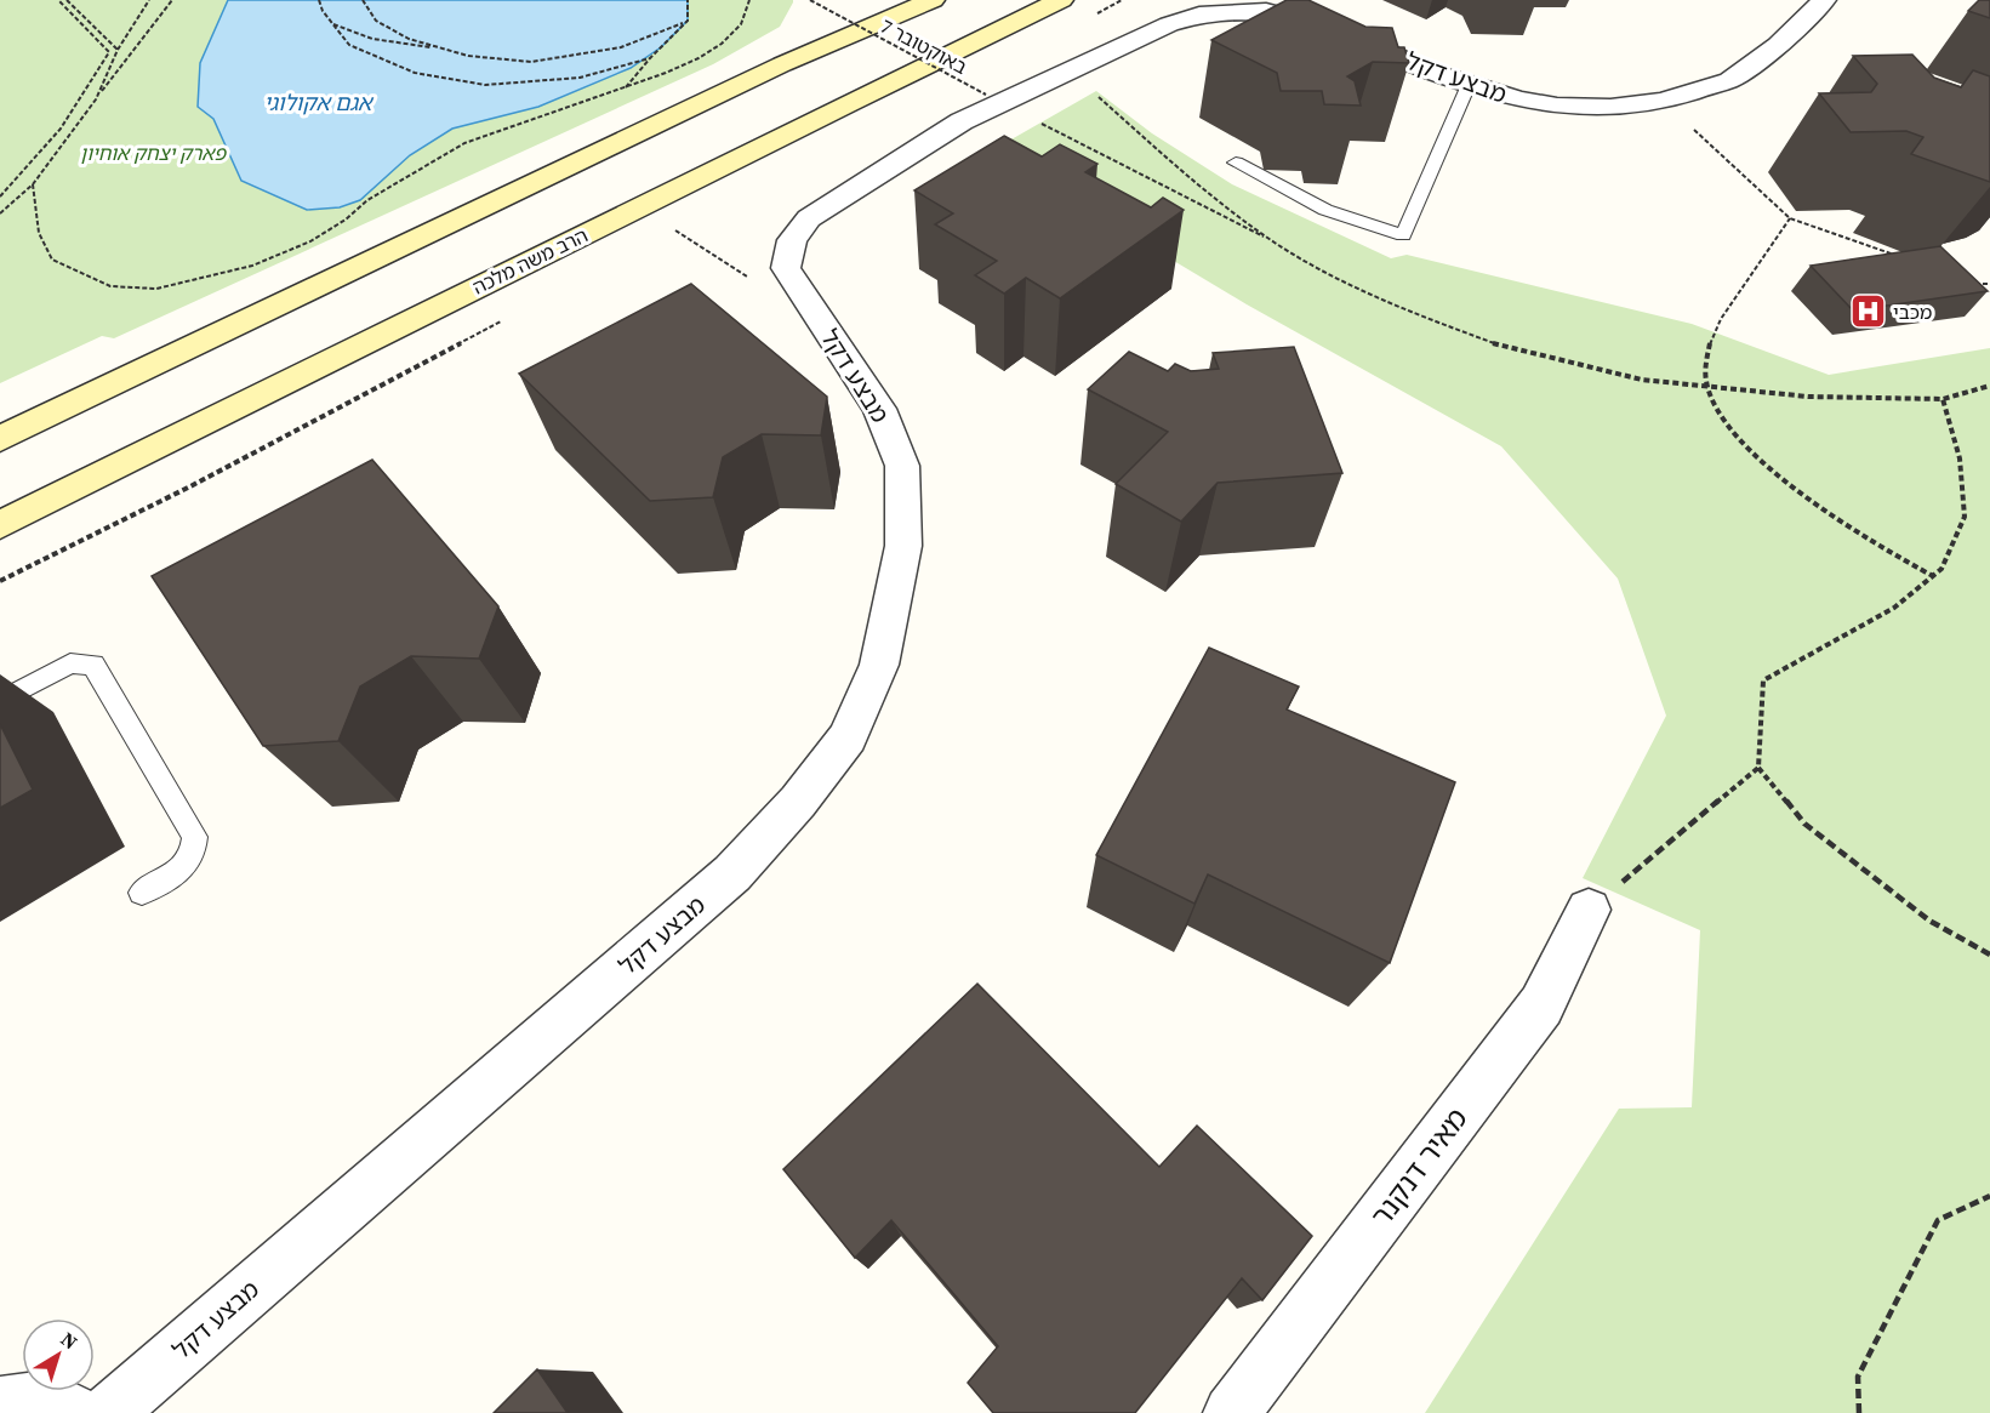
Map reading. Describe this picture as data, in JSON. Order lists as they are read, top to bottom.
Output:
{
  "streets": {
    "street": ["מבצע דקל", "הרב משה מלכה", "מאיר דנקנר"],
    "path": ["7 באוקטובר"]
  },
  "crossings": [
    ["7 באוקטובר", "מבצע דקל"]
  ],
  "water": ["אגם אקולוגי"],
  "parks": ["פארק יצחק אוחיון"],
  "places": {
    "hospital": ["מכבי"]
  },
  "north": "top right"
}
